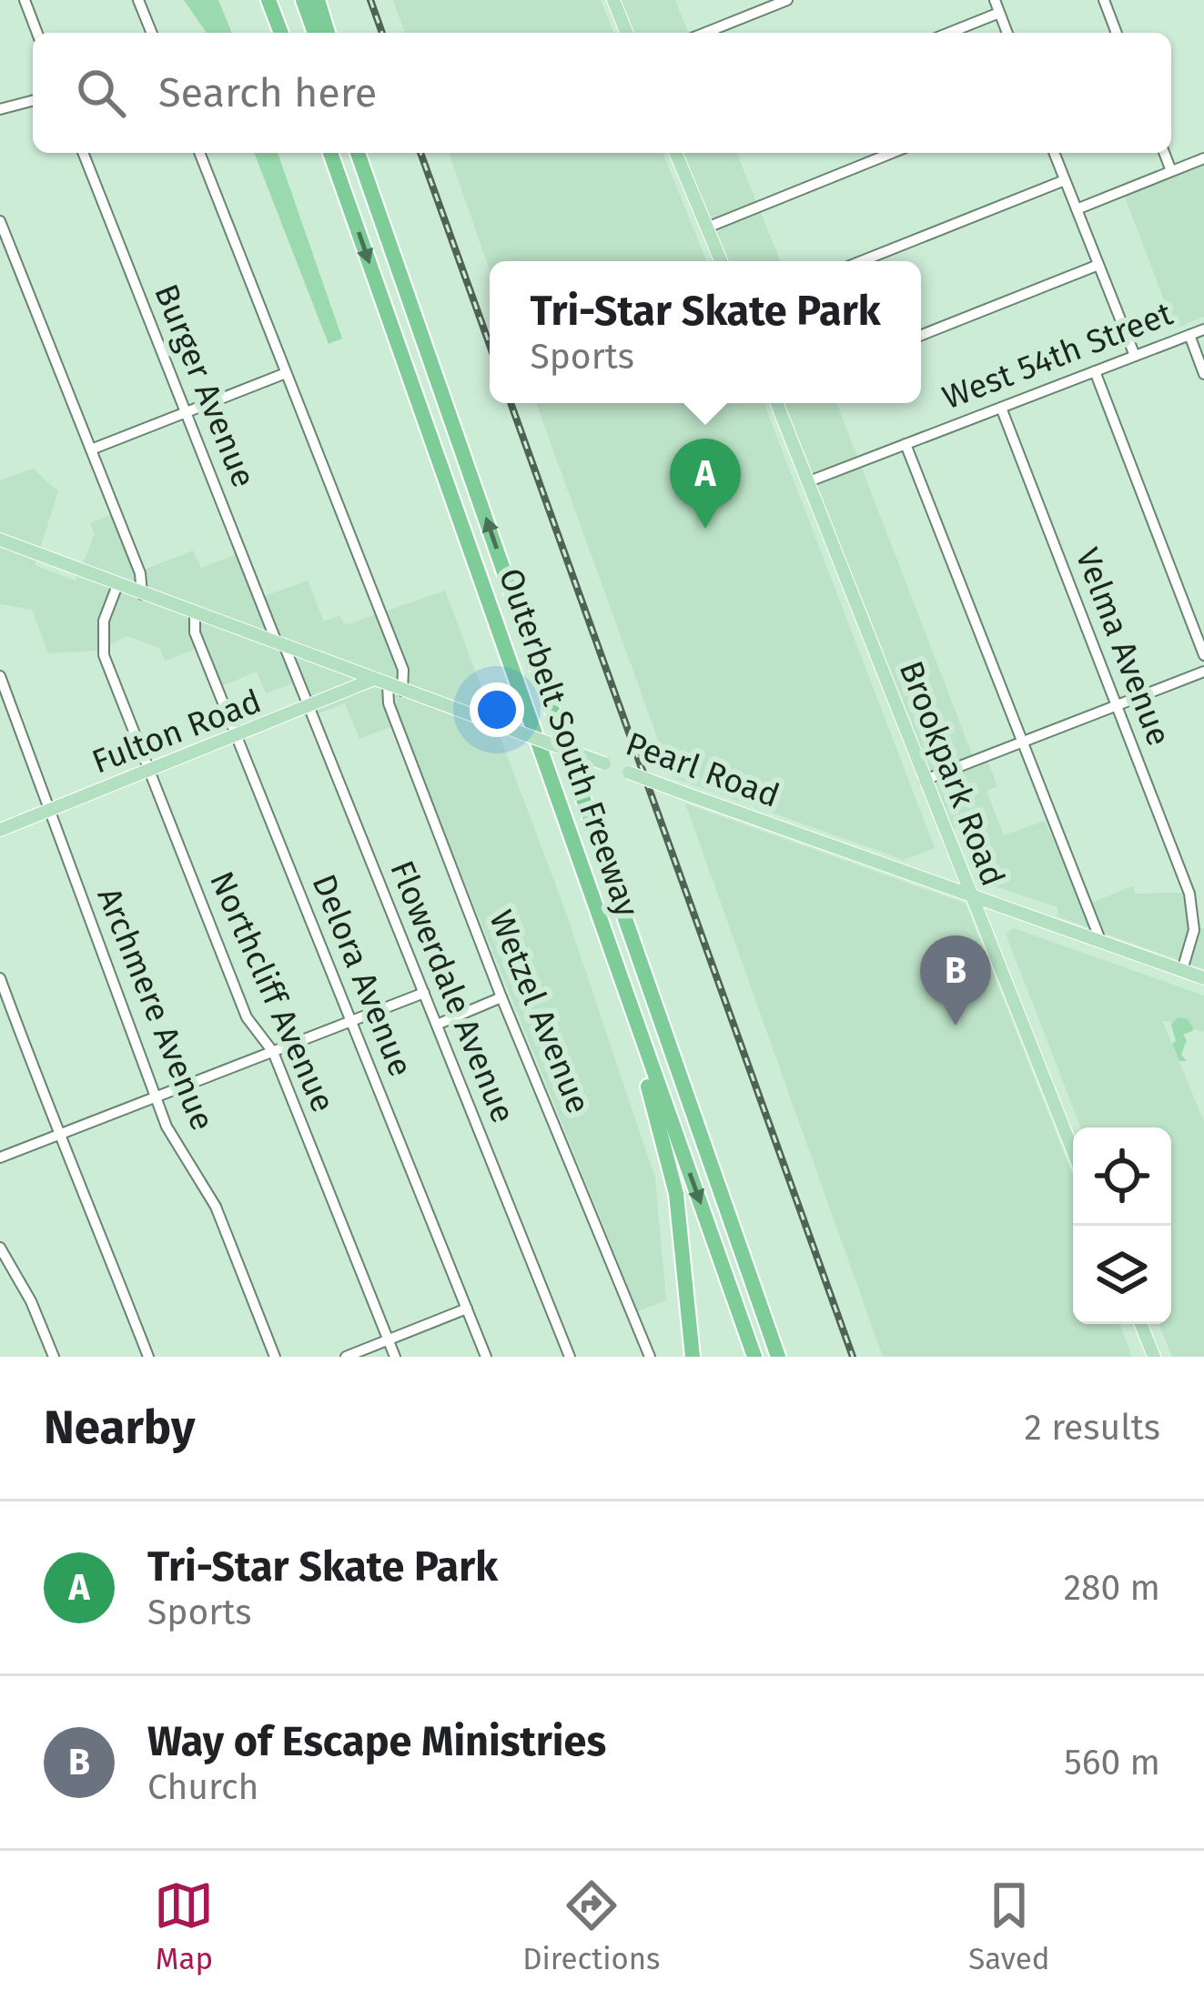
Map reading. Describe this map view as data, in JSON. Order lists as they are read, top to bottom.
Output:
{
  "streets": {
    "highway": ["Outerbelt South Freeway"],
    "main road": ["Fulton Road", "Pearl Road", "Brookpark Road"],
    "street": [
      "West 54th Street",
      "Burger Avenue",
      "Velma Avenue",
      "Delora Avenue",
      "Northcliff Avenue",
      "Flowerdale Avenue",
      "Archmere Avenue",
      "Wetzel Avenue"
    ]
  },
  "crossings": [
    ["West 54th Street", "Velma Avenue"],
    ["West 54th Street", "Brookpark Road"],
    ["Burger Avenue", "Pearl Road"],
    ["Burger Avenue", "Flowerdale Avenue"],
    ["Velma Avenue", "Pearl Road"],
    ["Fulton Road", "Pearl Road"],
    ["Fulton Road", "Delora Avenue"],
    ["Fulton Road", "Northcliff Avenue"],
    ["Fulton Road", "Flowerdale Avenue"],
    ["Fulton Road", "Archmere Avenue"],
    ["Pearl Road", "Brookpark Road"],
    ["Pearl Road", "Delora Avenue"],
    ["Pearl Road", "Northcliff Avenue"],
    ["Pearl Road", "Flowerdale Avenue"],
    ["Pearl Road", "Wetzel Avenue"]
  ],
  "page": {
    "search": "Search here",
    "popup": ["Tri-Star Skate Park", "Sports"],
    "pins": ["A", "B"],
    "heading": ["Nearby", "2 results"],
    "list": [
      {
        "mark": "A",
        "name": "Tri-Star Skate Park",
        "note": "Sports",
        "value": "280 m"
      },
      {
        "mark": "B",
        "name": "Way of Escape Ministries",
        "note": "Church",
        "value": "560 m"
      }
    ],
    "nav": ["Map", "Directions", "Saved"]
  }
}
